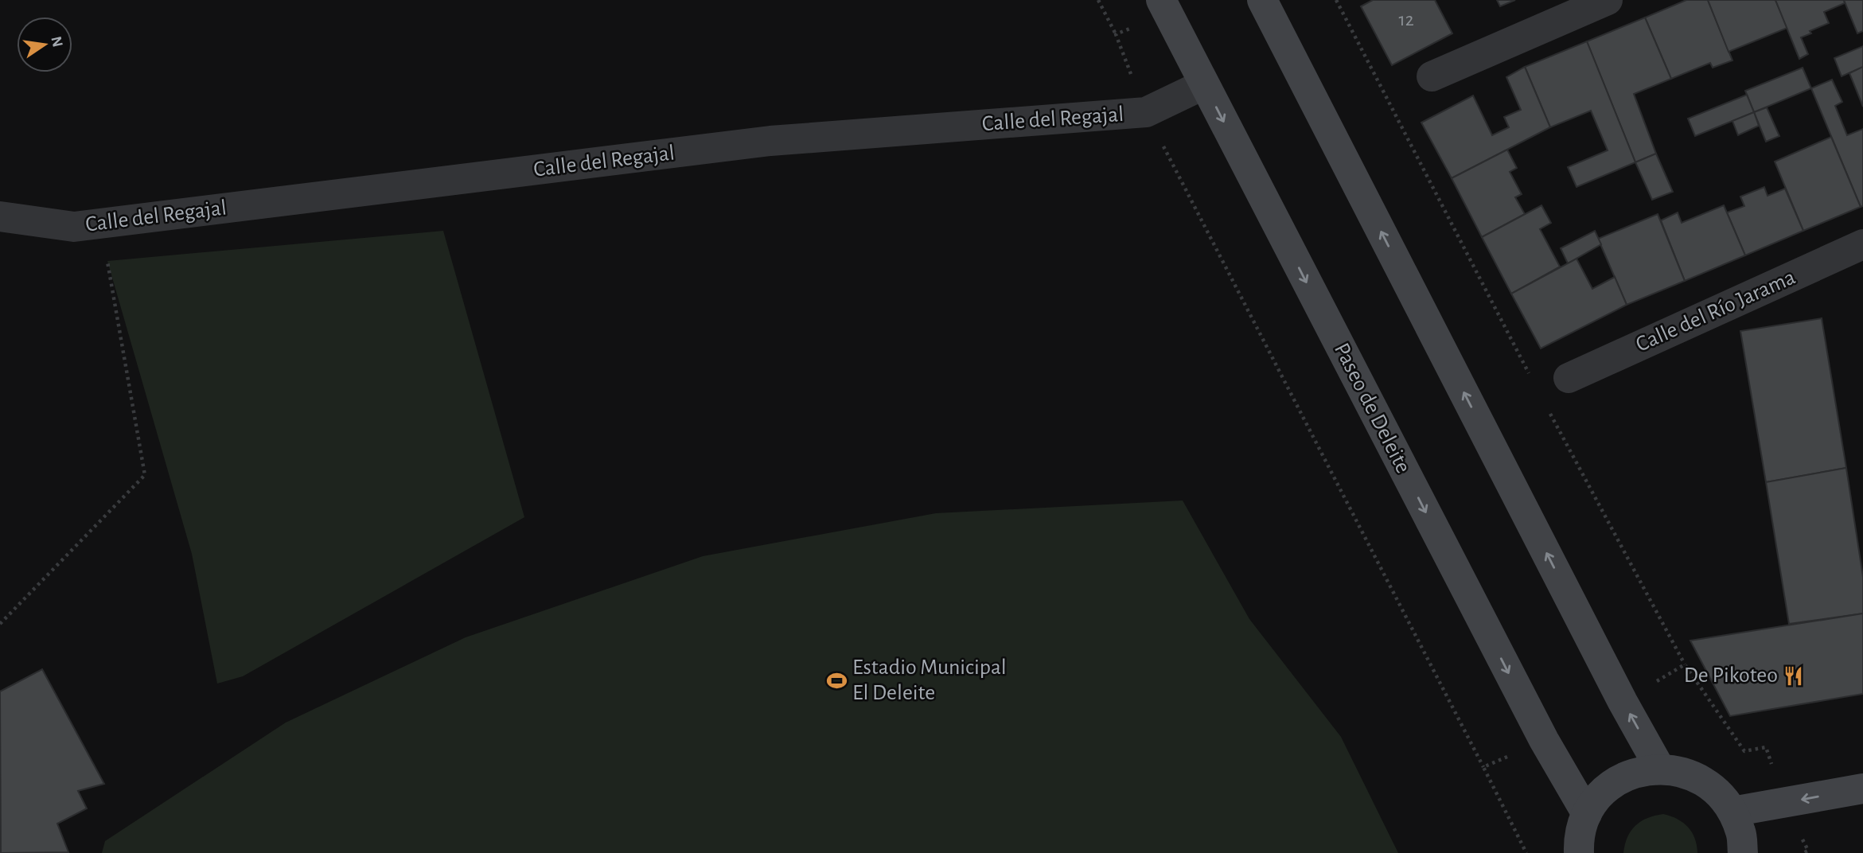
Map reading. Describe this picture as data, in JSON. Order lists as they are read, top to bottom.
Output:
{
  "streets": {
    "main road": ["Paseo de Deleite"],
    "street": ["Calle del Regajal", "Calle del Río Jarama"]
  },
  "crossings": [
    ["Calle del Regajal", "Paseo de Deleite"]
  ],
  "places": {
    "restaurant": ["De Pikoteo"],
    "sports": ["Estadio Municipal El Deleite"]
  },
  "house_numbers": ["12"],
  "north": "right"
}
